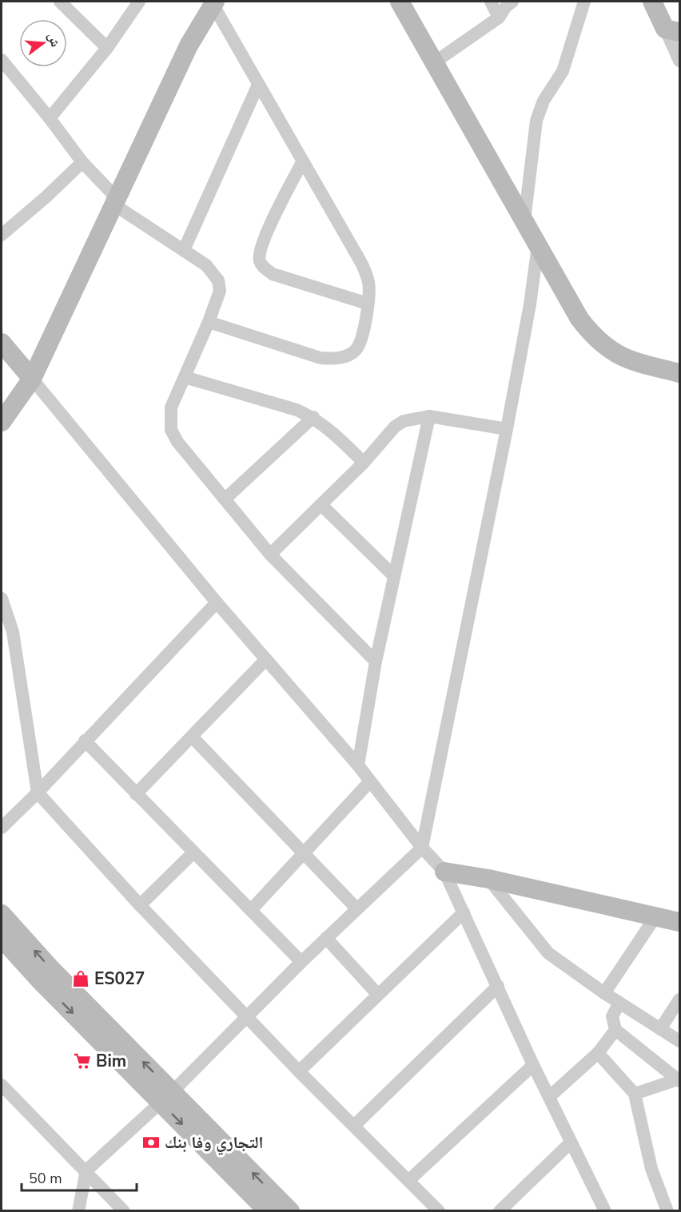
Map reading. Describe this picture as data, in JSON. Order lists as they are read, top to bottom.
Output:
{
  "places": {
    "shop": ["ES027"],
    "supermarket": ["Bim"],
    "bank": ["التجاري وفا بنك"]
  },
  "scale_bar": "50 m",
  "north": "right"
}
